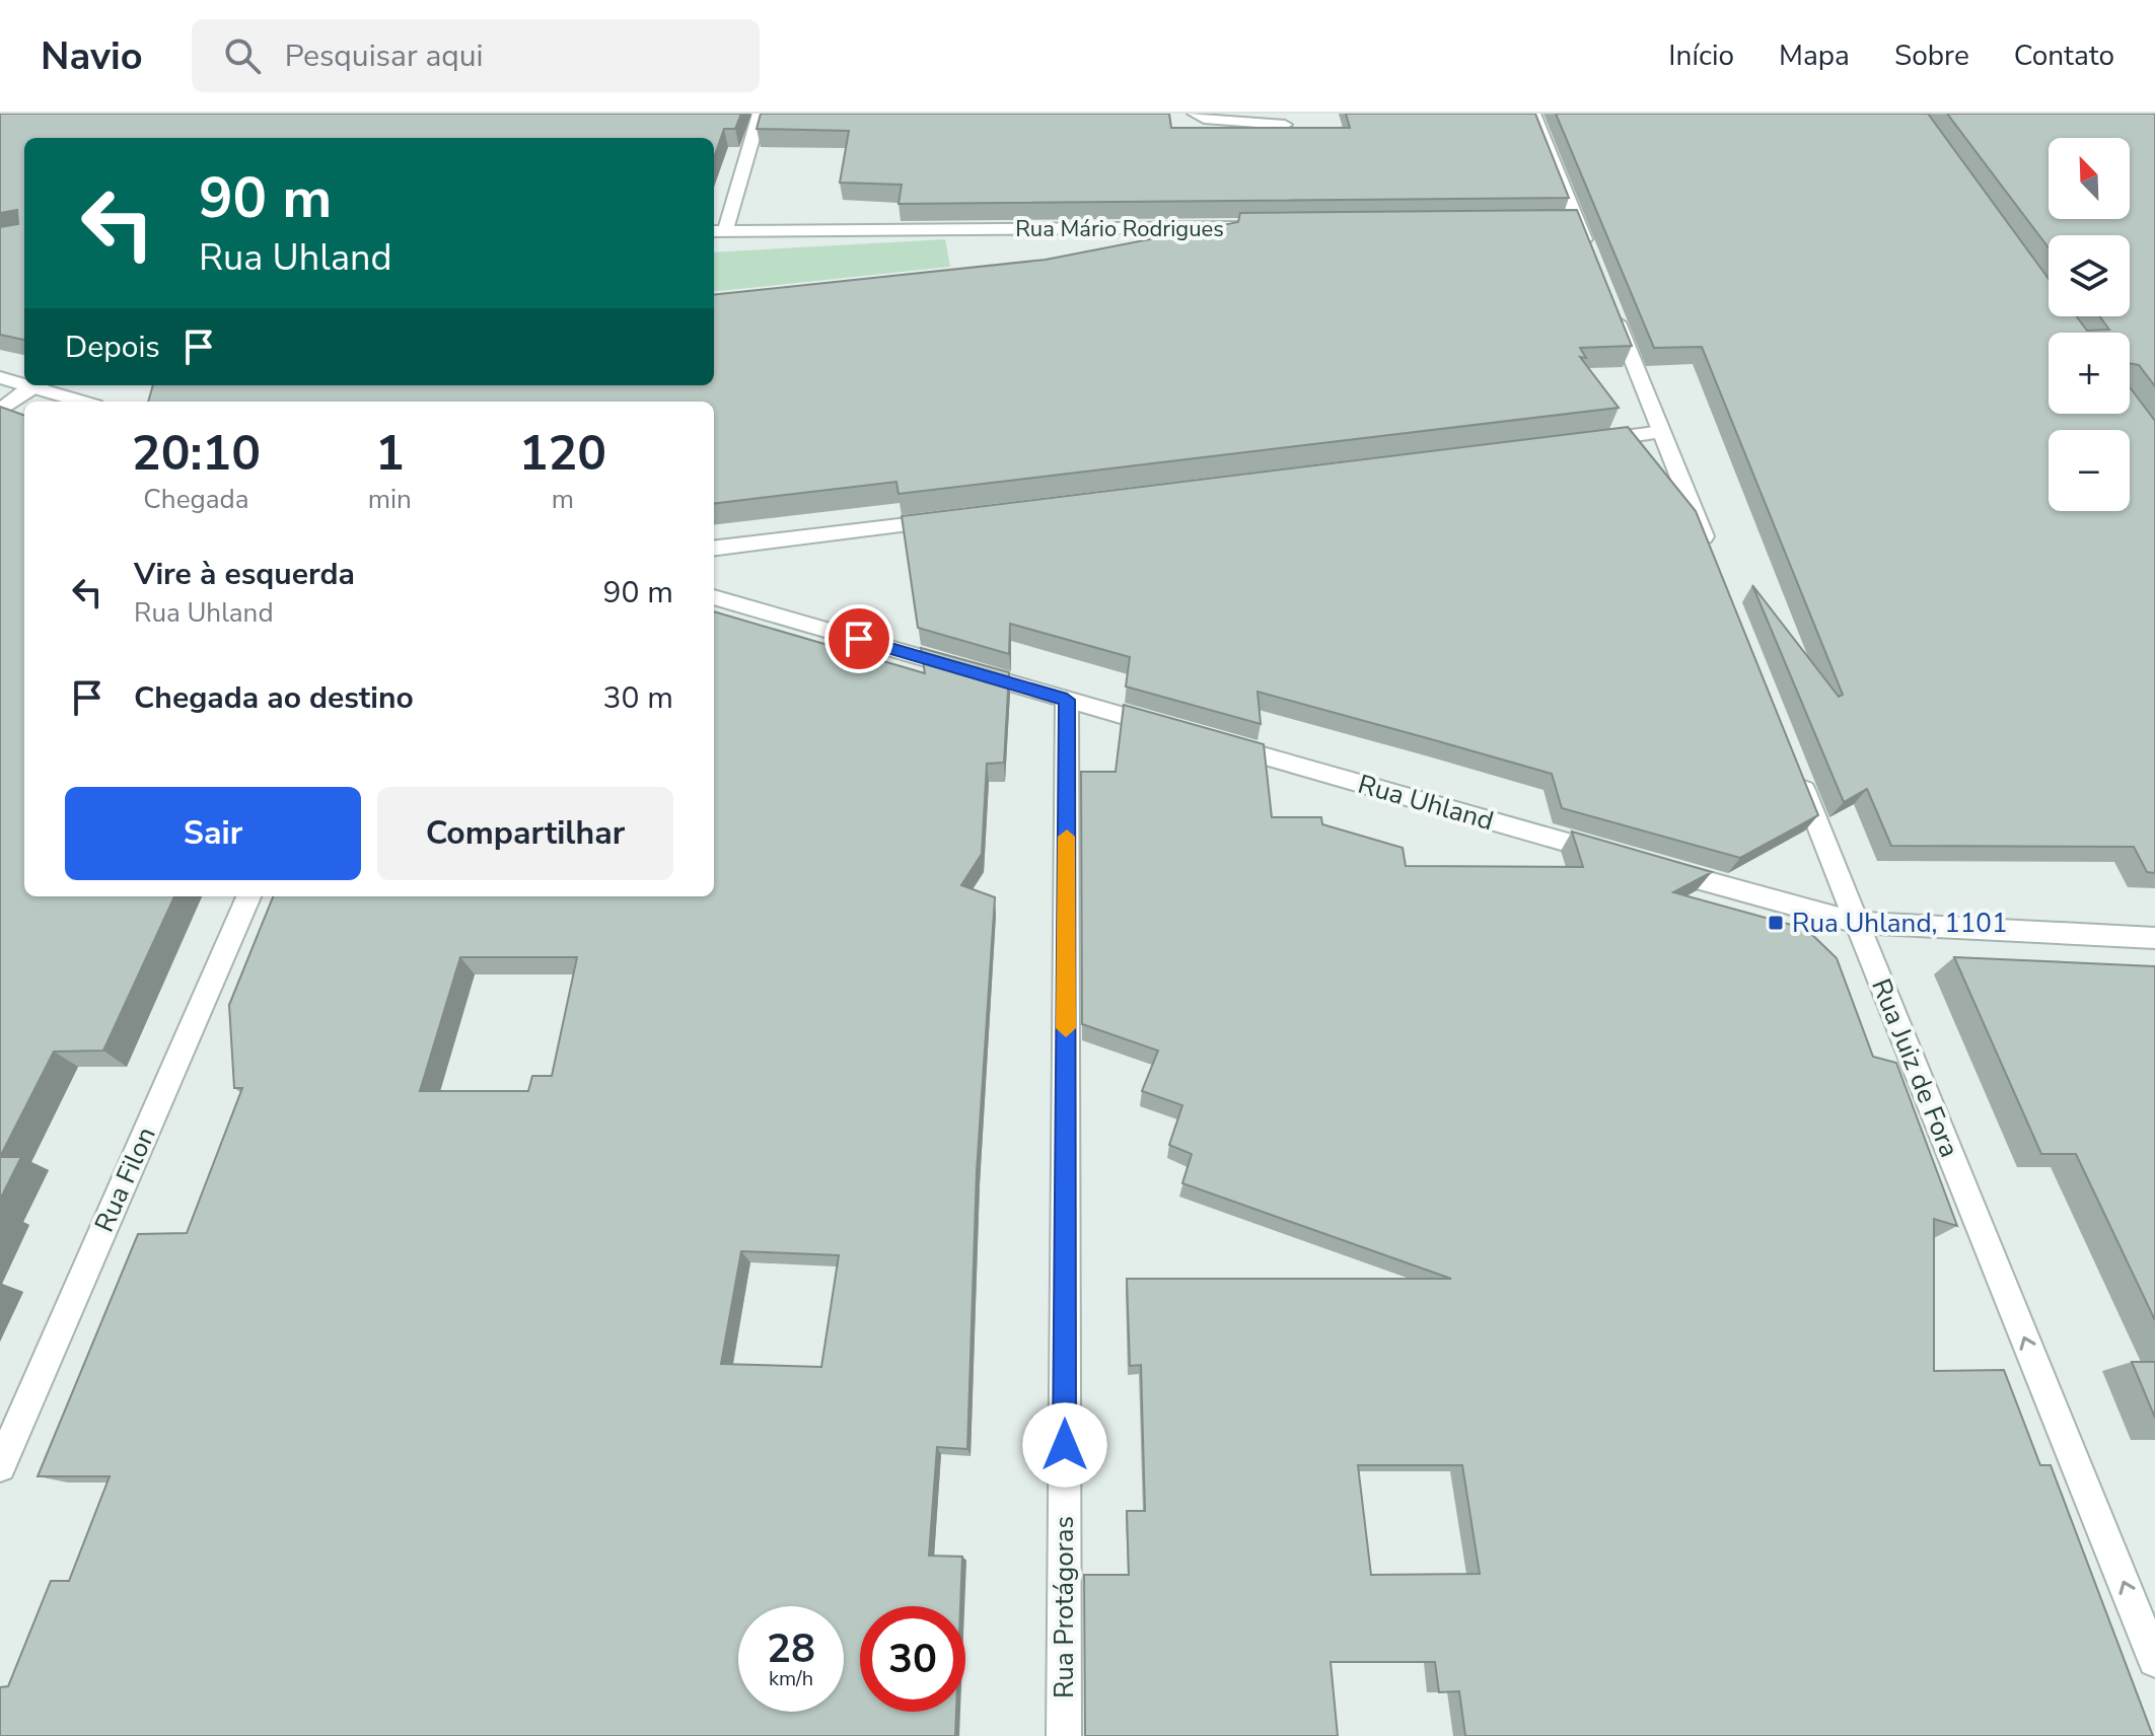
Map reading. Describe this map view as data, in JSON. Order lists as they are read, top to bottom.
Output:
{
  "streets": {
    "street": [
      "Rua Mário Rodrigues",
      "Rua Uhland",
      "Rua Juiz de Fora",
      "Rua Filon",
      "Rua Protágoras"
    ]
  },
  "one_way": ["Rua Juiz de Fora"],
  "places": {
    "transit": ["Rua Uhland, 1101"]
  },
  "north": "top left",
  "page": {
    "header": "Navio",
    "search": "Pesquisar aqui",
    "nav": [
      "Início",
      "Mapa",
      "Sobre",
      "Contato"
    ],
    "map_buttons": ["+", "−"],
    "turn": ["90 m", "Rua Uhland"],
    "then": "Depois",
    "eta": [
      "20:10",
      "Chegada",
      "1",
      "min",
      "120",
      "m"
    ],
    "list": [
      {
        "name": "Vire à esquerda",
        "note": "Rua Uhland",
        "value": "90 m"
      },
      {
        "name": "Chegada ao destino",
        "value": "30 m"
      }
    ],
    "buttons": ["Sair", "Compartilhar"],
    "speed": "28 km/h",
    "limit": "30"
  }
}
